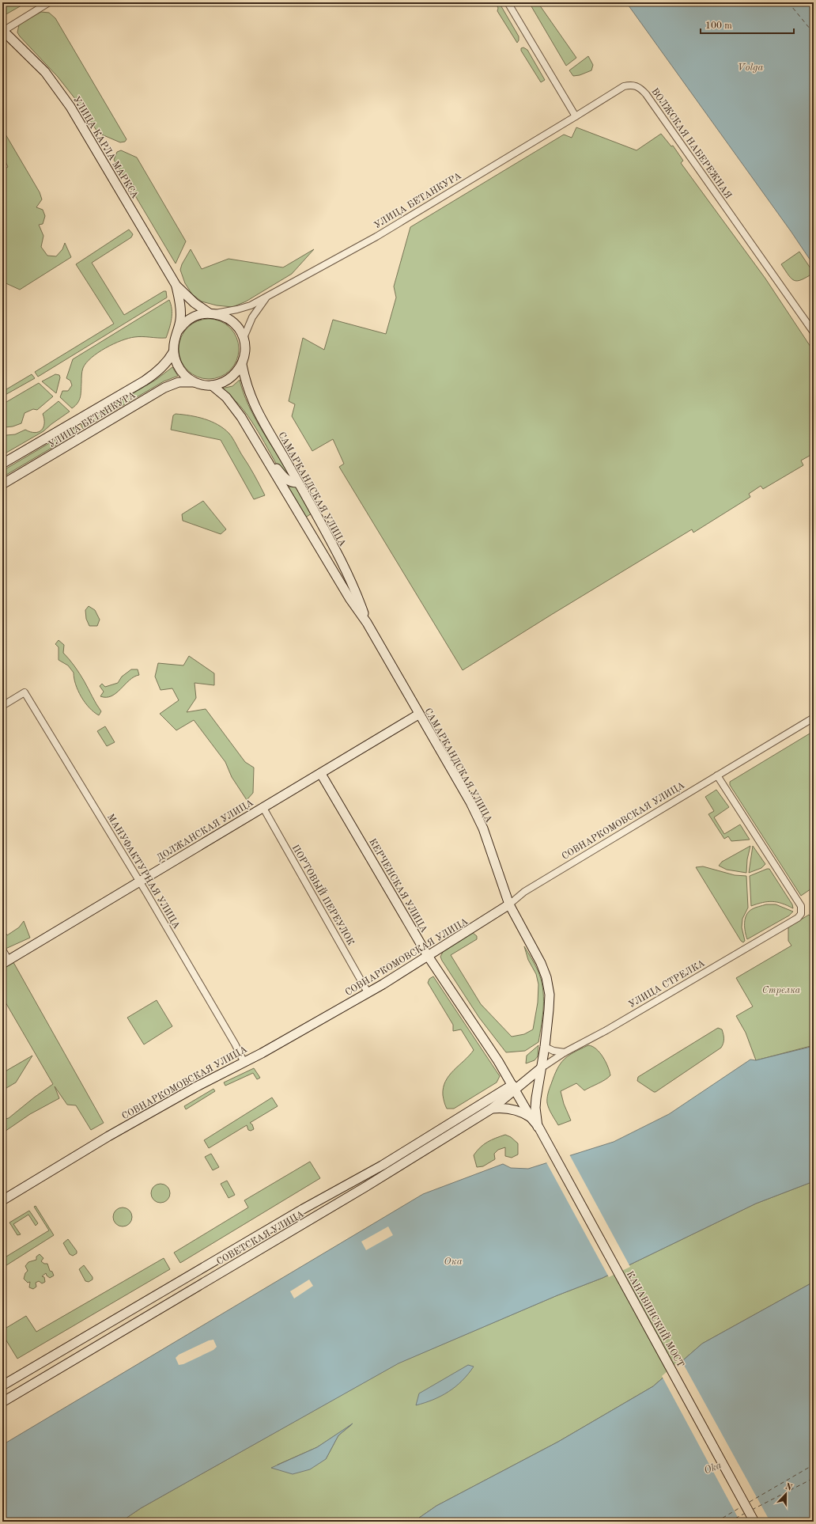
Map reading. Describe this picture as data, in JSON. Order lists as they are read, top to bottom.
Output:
{
  "streets": {
    "main road": [
      "УЛИЦА КАРЛА МАРКСА",
      "УЛИЦА БЕТАНКУРА",
      "САМАРКАНДСКАЯ УЛИЦА",
      "СОВНАРКОМОВСКАЯ УЛИЦА",
      "ДОЛЖАНСКАЯ УЛИЦА",
      "КЕРЧЕНСКАЯ УЛИЦА",
      "СОВЕТСКАЯ УЛИЦА",
      "КАНАВИНСКИЙ МОСТ"
    ],
    "street": [
      "ВОЛЖСКАЯ НАБЕРЕЖНАЯ",
      "МАНУФАКТУРНАЯ УЛИЦА",
      "ПОРТОВЫЙ ПЕРЕУЛОК",
      "УЛИЦА СТРЕЛКА"
    ]
  },
  "crossings": [
    ["ВОЛЖСКАЯ НАБЕРЕЖНАЯ", "УЛИЦА БЕТАНКУРА"],
    ["УЛИЦА БЕТАНКУРА", "САМАРКАНДСКАЯ УЛИЦА"],
    ["САМАРКАНДСКАЯ УЛИЦА", "СОВНАРКОМОВСКАЯ УЛИЦА"],
    ["САМАРКАНДСКАЯ УЛИЦА", "ДОЛЖАНСКАЯ УЛИЦА"],
    ["САМАРКАНДСКАЯ УЛИЦА", "КЕРЧЕНСКАЯ УЛИЦА"],
    ["САМАРКАНДСКАЯ УЛИЦА", "УЛИЦА СТРЕЛКА"],
    ["САМАРКАНДСКАЯ УЛИЦА", "КАНАВИНСКИЙ МОСТ"],
    ["СОВНАРКОМОВСКАЯ УЛИЦА", "МАНУФАКТУРНАЯ УЛИЦА"],
    ["СОВНАРКОМОВСКАЯ УЛИЦА", "КЕРЧЕНСКАЯ УЛИЦА"],
    ["СОВНАРКОМОВСКАЯ УЛИЦА", "ПОРТОВЫЙ ПЕРЕУЛОК"],
    ["СОВНАРКОМОВСКАЯ УЛИЦА", "УЛИЦА СТРЕЛКА"],
    ["ДОЛЖАНСКАЯ УЛИЦА", "МАНУФАКТУРНАЯ УЛИЦА"],
    ["ДОЛЖАНСКАЯ УЛИЦА", "КЕРЧЕНСКАЯ УЛИЦА"],
    ["ДОЛЖАНСКАЯ УЛИЦА", "ПОРТОВЫЙ ПЕРЕУЛОК"],
    ["КЕРЧЕНСКАЯ УЛИЦА", "СОВЕТСКАЯ УЛИЦА"],
    ["КЕРЧЕНСКАЯ УЛИЦА", "КАНАВИНСКИЙ МОСТ"]
  ],
  "water": ["Volga", "Ока", "Oka"],
  "parks": ["Стрелка"],
  "scale_bar": "100 m",
  "north": "top"
}
